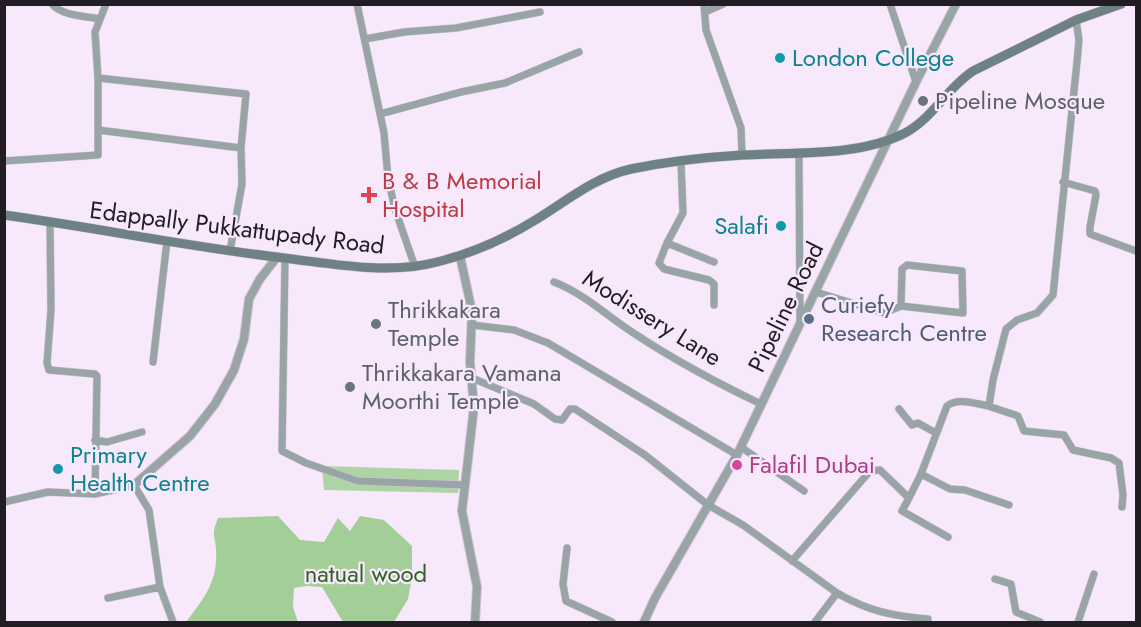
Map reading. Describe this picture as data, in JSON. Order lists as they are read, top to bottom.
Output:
{
  "streets": {
    "main road": ["Edappally Pukkattupady Road"],
    "street": ["Pipeline Road", "Modissery Lane"]
  },
  "crossings": [
    ["Edappally Pukkattupady Road", "Pipeline Road"],
    ["Pipeline Road", "Modissery Lane"]
  ],
  "parks": ["natual wood"],
  "places": {
    "other": [
      "London College",
      "Pipeline Mosque",
      "Salafi",
      "Curiefy Research Centre",
      "Thrikkakara Temple",
      "Thrikkakara Vamana Moorthi Temple",
      "Falafil Dubai",
      "Primary Health Centre"
    ],
    "health": ["B & B Memorial Hospital"]
  }
}
